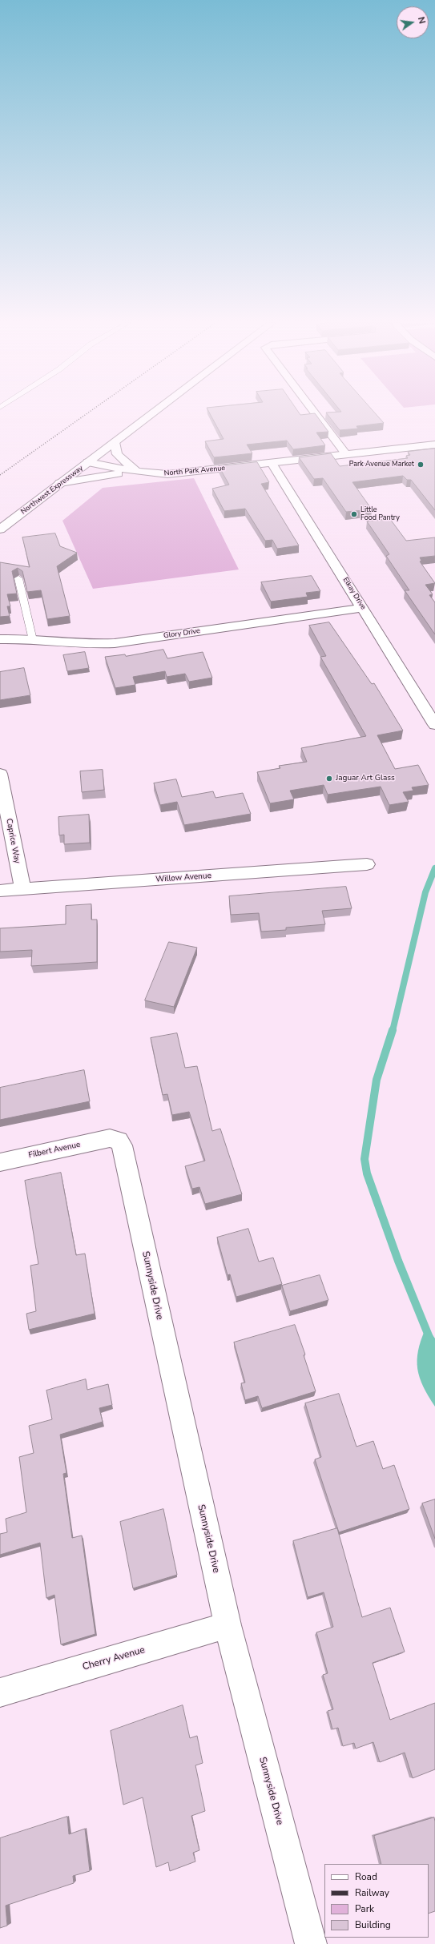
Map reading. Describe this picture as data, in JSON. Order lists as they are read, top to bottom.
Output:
{
  "streets": {
    "street": [
      "North Park Avenue",
      "Northwest Expressway",
      "Elkay Drive",
      "Glory Drive",
      "Caprice Way",
      "Willow Avenue",
      "Filbert Avenue",
      "Sunnyside Drive",
      "Cherry Avenue"
    ]
  },
  "crossings": [
    ["North Park Avenue", "Northwest Expressway"],
    ["North Park Avenue", "Elkay Drive"],
    ["Elkay Drive", "Glory Drive"],
    ["Caprice Way", "Willow Avenue"],
    ["Filbert Avenue", "Sunnyside Drive"],
    ["Sunnyside Drive", "Cherry Avenue"]
  ],
  "places": ["Park Avenue Market", "Little Food Pantry", "Jaguar Art Glass"],
  "legend": [
    "Road",
    "Railway",
    "Park",
    "Building"
  ],
  "north": "right"
}
